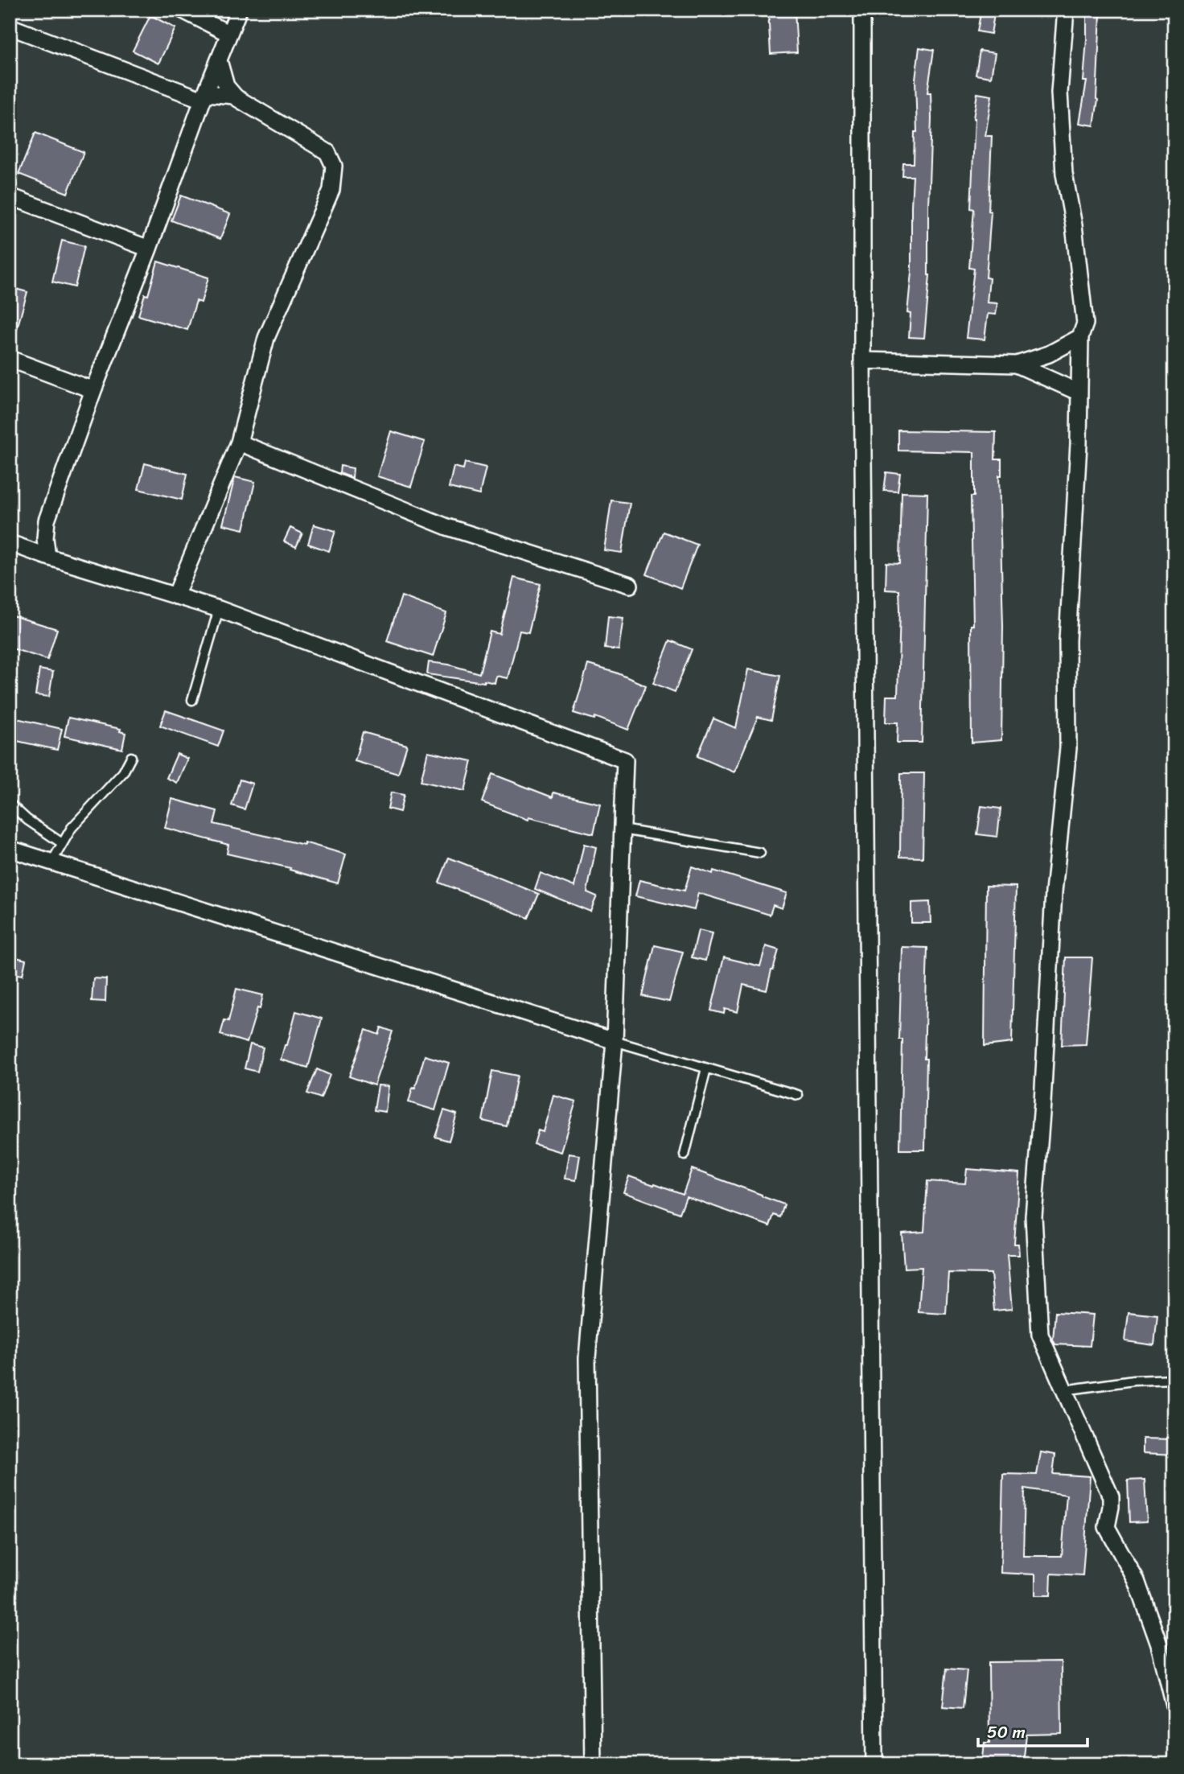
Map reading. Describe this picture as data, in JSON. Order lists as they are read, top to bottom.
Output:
{
  "scale_bar": "50 m"
}
